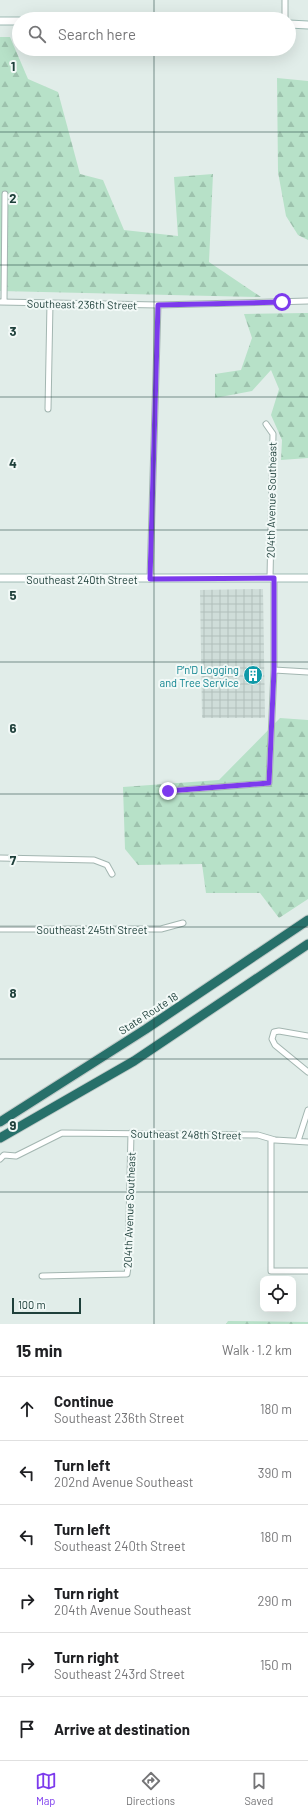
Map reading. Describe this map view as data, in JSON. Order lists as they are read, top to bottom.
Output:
{
  "streets": {
    "highway": ["State Route 18"],
    "main road": ["Southeast 240th Street"],
    "street": [
      "Southeast 236th Street",
      "204th Avenue Southeast",
      "Southeast 245th Street",
      "Southeast 248th Street"
    ]
  },
  "crossings": [
    ["204th Avenue Southeast", "Southeast 240th Street"],
    ["204th Avenue Southeast", "Southeast 248th Street"]
  ],
  "places": {
    "building": ["P'n'D Logging and Tree Service"]
  },
  "scale_bar": "100 m",
  "page": {
    "search": "Search here",
    "scale": "100 m",
    "heading": ["15 min", "Walk · 1.2 km"],
    "list": [
      ["Continue", "Southeast 236th Street", "180 m"],
      ["Turn left", "202nd Avenue Southeast", "390 m"],
      ["Turn left", "Southeast 240th Street", "180 m"],
      ["Turn right", "204th Avenue Southeast", "290 m"],
      ["Turn right", "Southeast 243rd Street", "150 m"],
      "Arrive at destination"
    ],
    "nav": ["Map", "Directions", "Saved"]
  },
  "grid": {
    "rows": [
      "1",
      "2",
      "3",
      "4",
      "5",
      "6",
      "7",
      "8",
      "9"
    ]
  }
}
